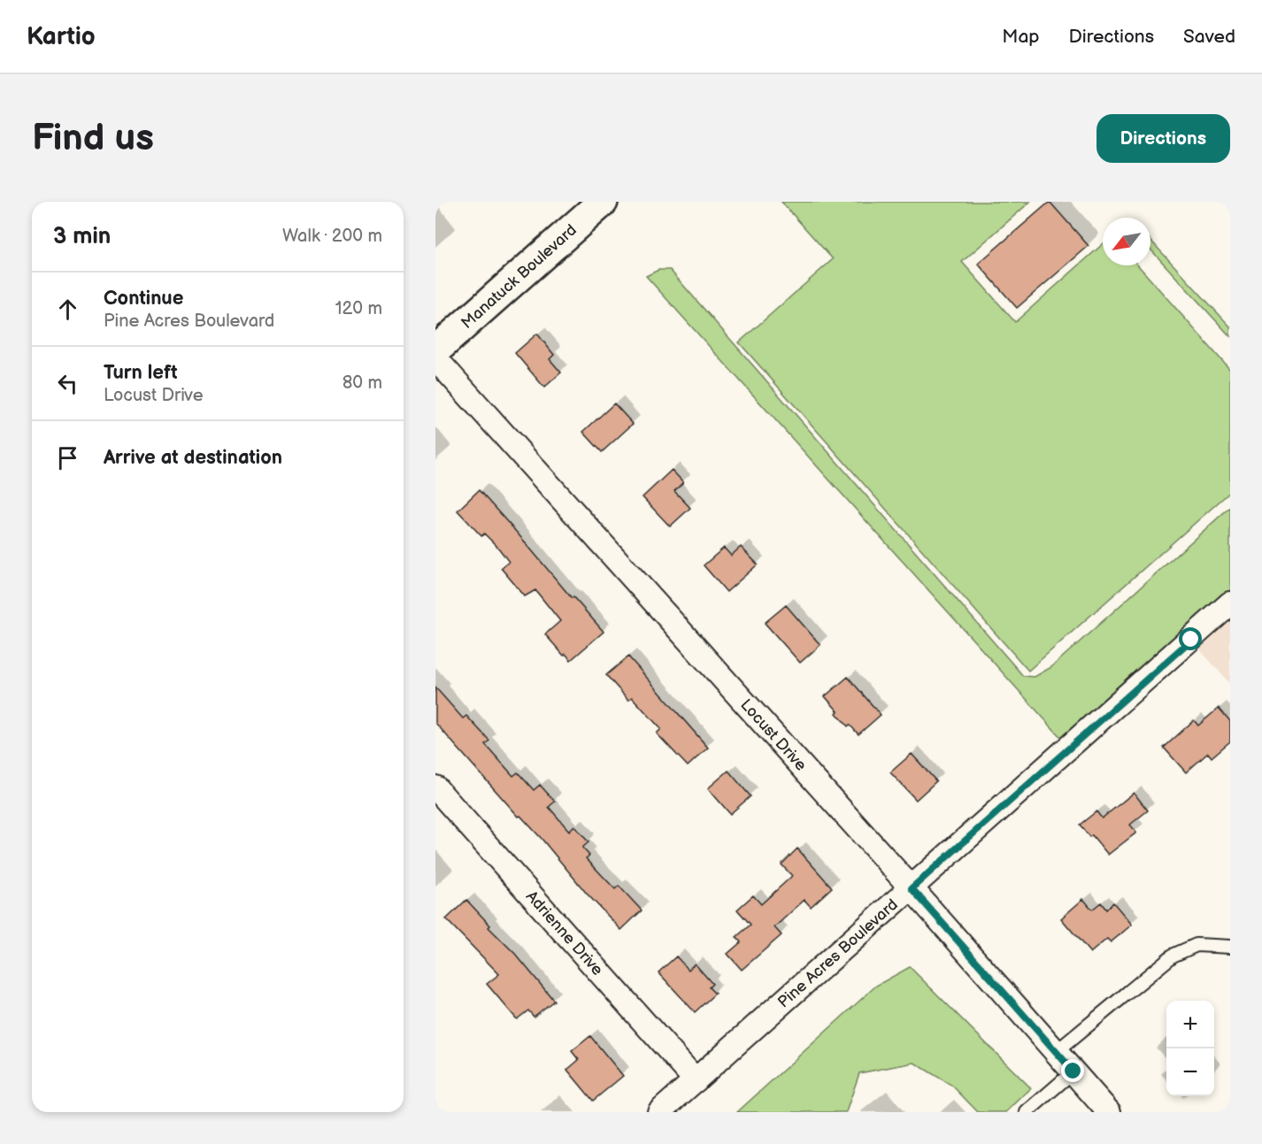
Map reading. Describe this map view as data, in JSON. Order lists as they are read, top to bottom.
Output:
{
  "streets": {
    "street": [
      "Manatuck Boulevard",
      "Locust Drive",
      "Adrienne Drive",
      "Pine Acres Boulevard"
    ]
  },
  "crossings": [
    ["Locust Drive", "Pine Acres Boulevard"],
    ["Adrienne Drive", "Pine Acres Boulevard"]
  ],
  "north": "bottom left",
  "page": {
    "header": "Kartio",
    "nav": ["Map", "Directions", "Saved"],
    "buttons": "Directions",
    "title": "Find us",
    "heading": ["3 min", "Walk · 200 m"],
    "list": [
      ["Continue", "Pine Acres Boulevard", "120 m"],
      ["Turn left", "Locust Drive", "80 m"],
      "Arrive at destination"
    ],
    "map_buttons": ["+", "−"]
  }
}
